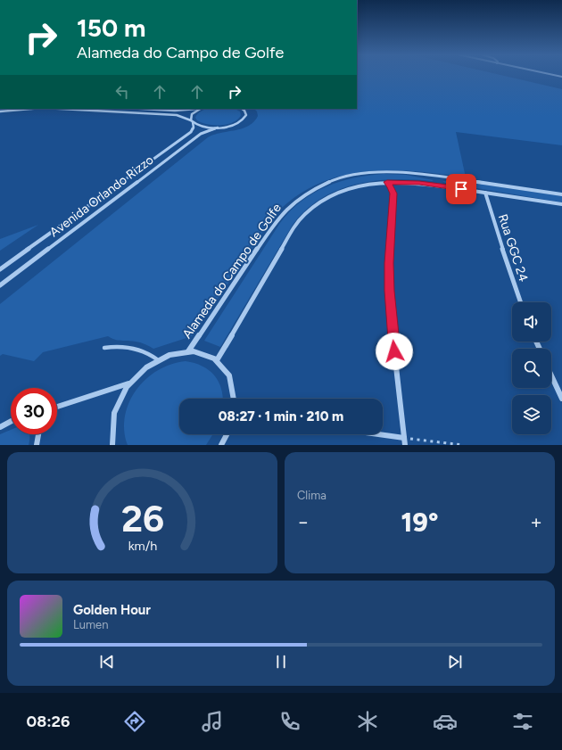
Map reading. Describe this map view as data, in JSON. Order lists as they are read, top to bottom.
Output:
{
  "streets": {
    "street": ["Avenida Orlando Rizzo", "Rua GGC 24", "Alameda do Campo de Golfe"]
  },
  "crossings": [
    ["Rua GGC 24", "Alameda do Campo de Golfe"]
  ],
  "page": {
    "turn": ["150 m", "Alameda do Campo de Golfe"],
    "limit": "30",
    "trip": "08:27 · 1 min · 210 m",
    "tile": "Clima",
    "heat": ["−", "19°", "+"],
    "song": ["Golden Hour", "Lumen"],
    "tabs": "08:26",
    "gauge": ["26", "km/h"]
  }
}
